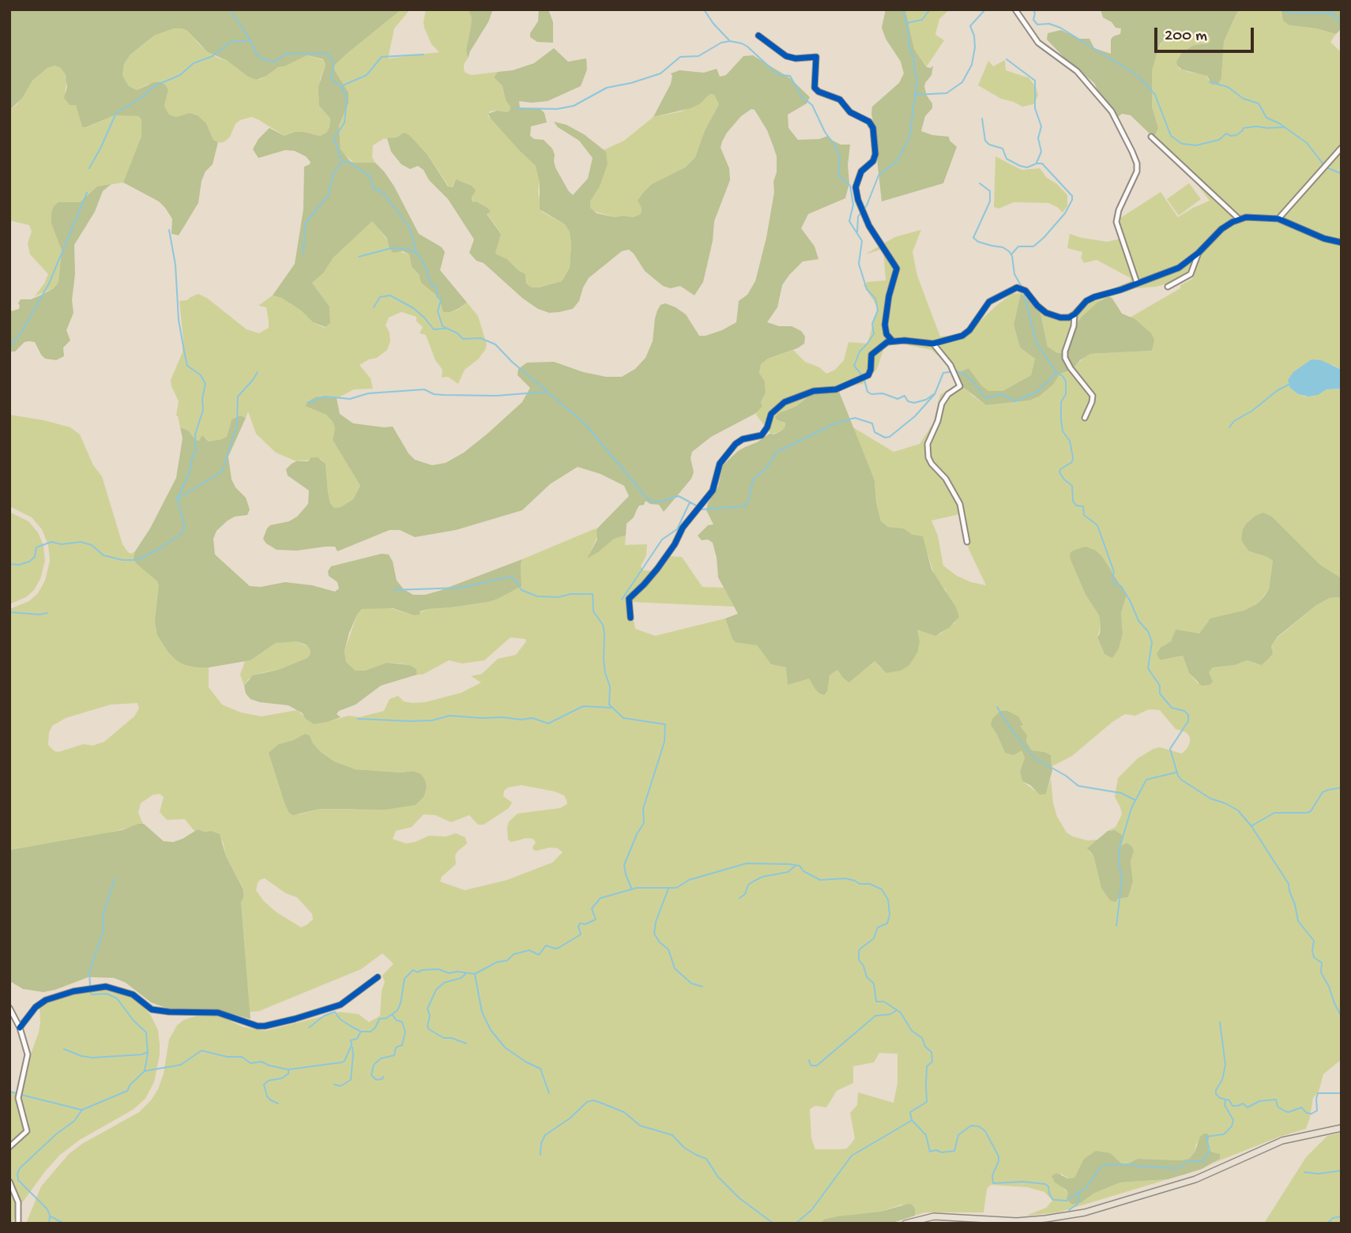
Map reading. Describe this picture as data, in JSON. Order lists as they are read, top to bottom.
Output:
{
  "scale_bar": "200 m"
}
